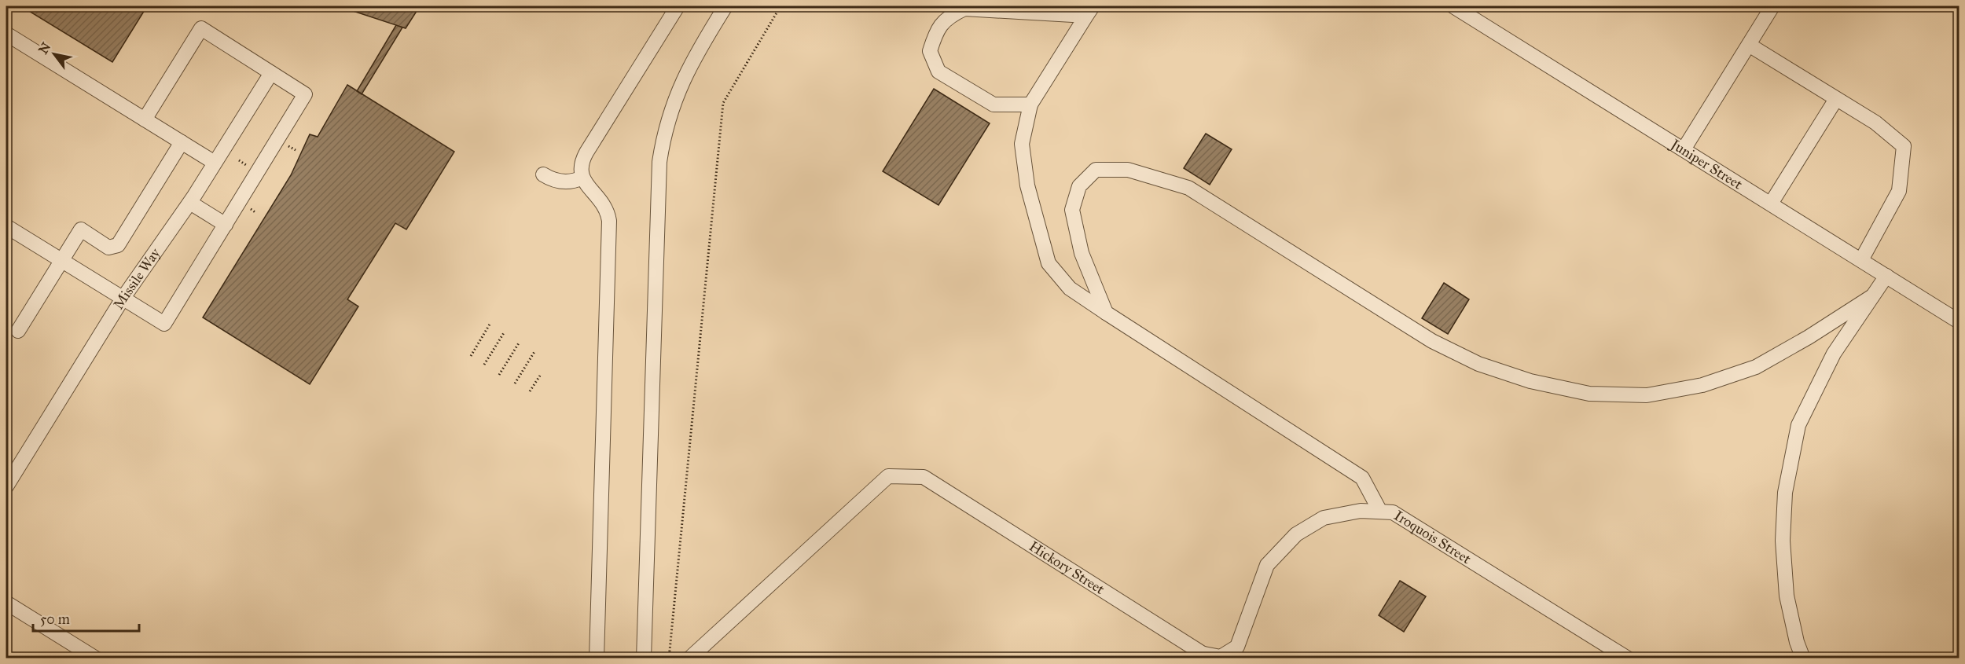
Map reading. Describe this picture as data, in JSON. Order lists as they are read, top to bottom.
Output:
{
  "streets": {
    "street": [
      "Juniper Street",
      "Missile Way",
      "Iroquois Street",
      "Hickory Street"
    ]
  },
  "crossings": [
    ["Iroquois Street", "Hickory Street"]
  ],
  "scale_bar": "50 m",
  "north": "top left"
}
